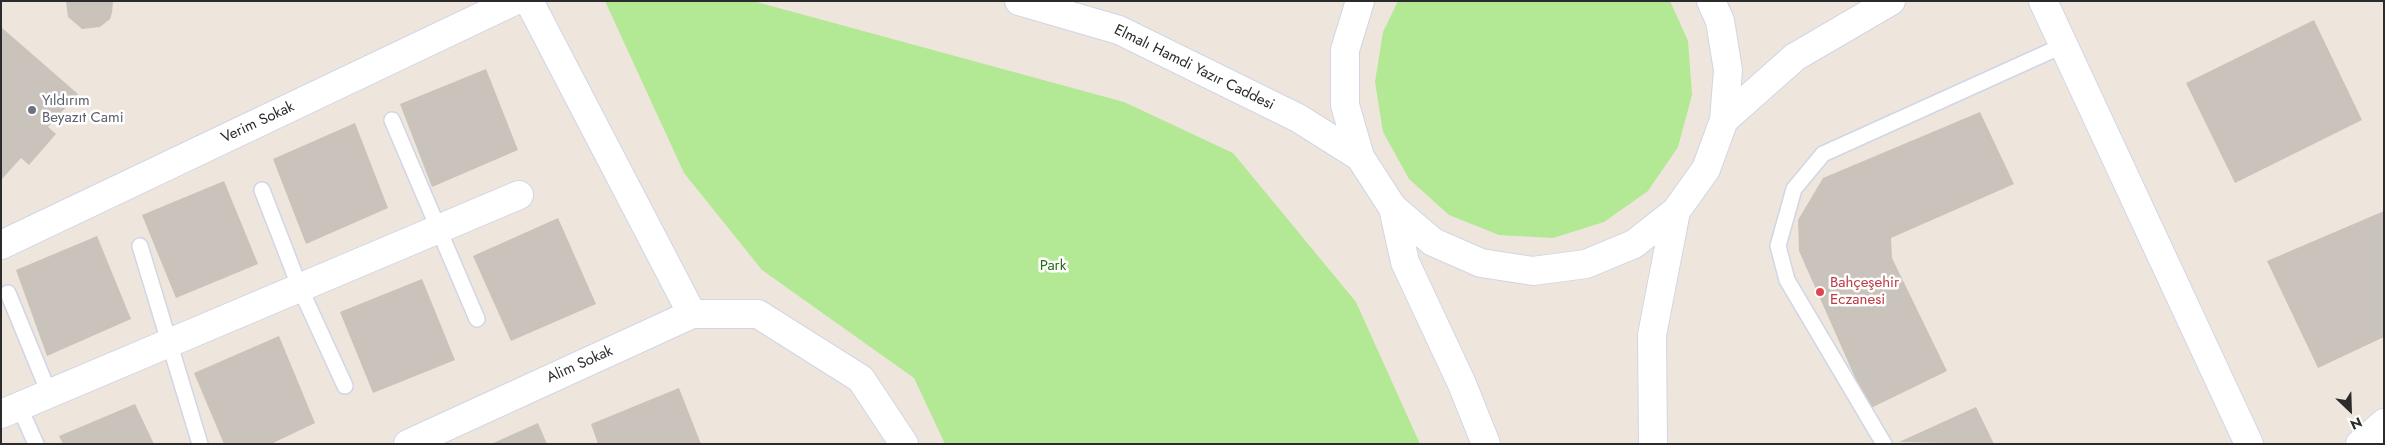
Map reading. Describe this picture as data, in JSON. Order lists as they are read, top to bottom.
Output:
{
  "streets": {
    "street": ["Elmalı Hamdi Yazır Caddesi", "Verim Sokak", "Alim Sokak"]
  },
  "parks": ["Park"],
  "places": ["Yıldırım Beyazıt Cami", "Bahçeşehir Eczanesi"],
  "north": "bottom right"
}
